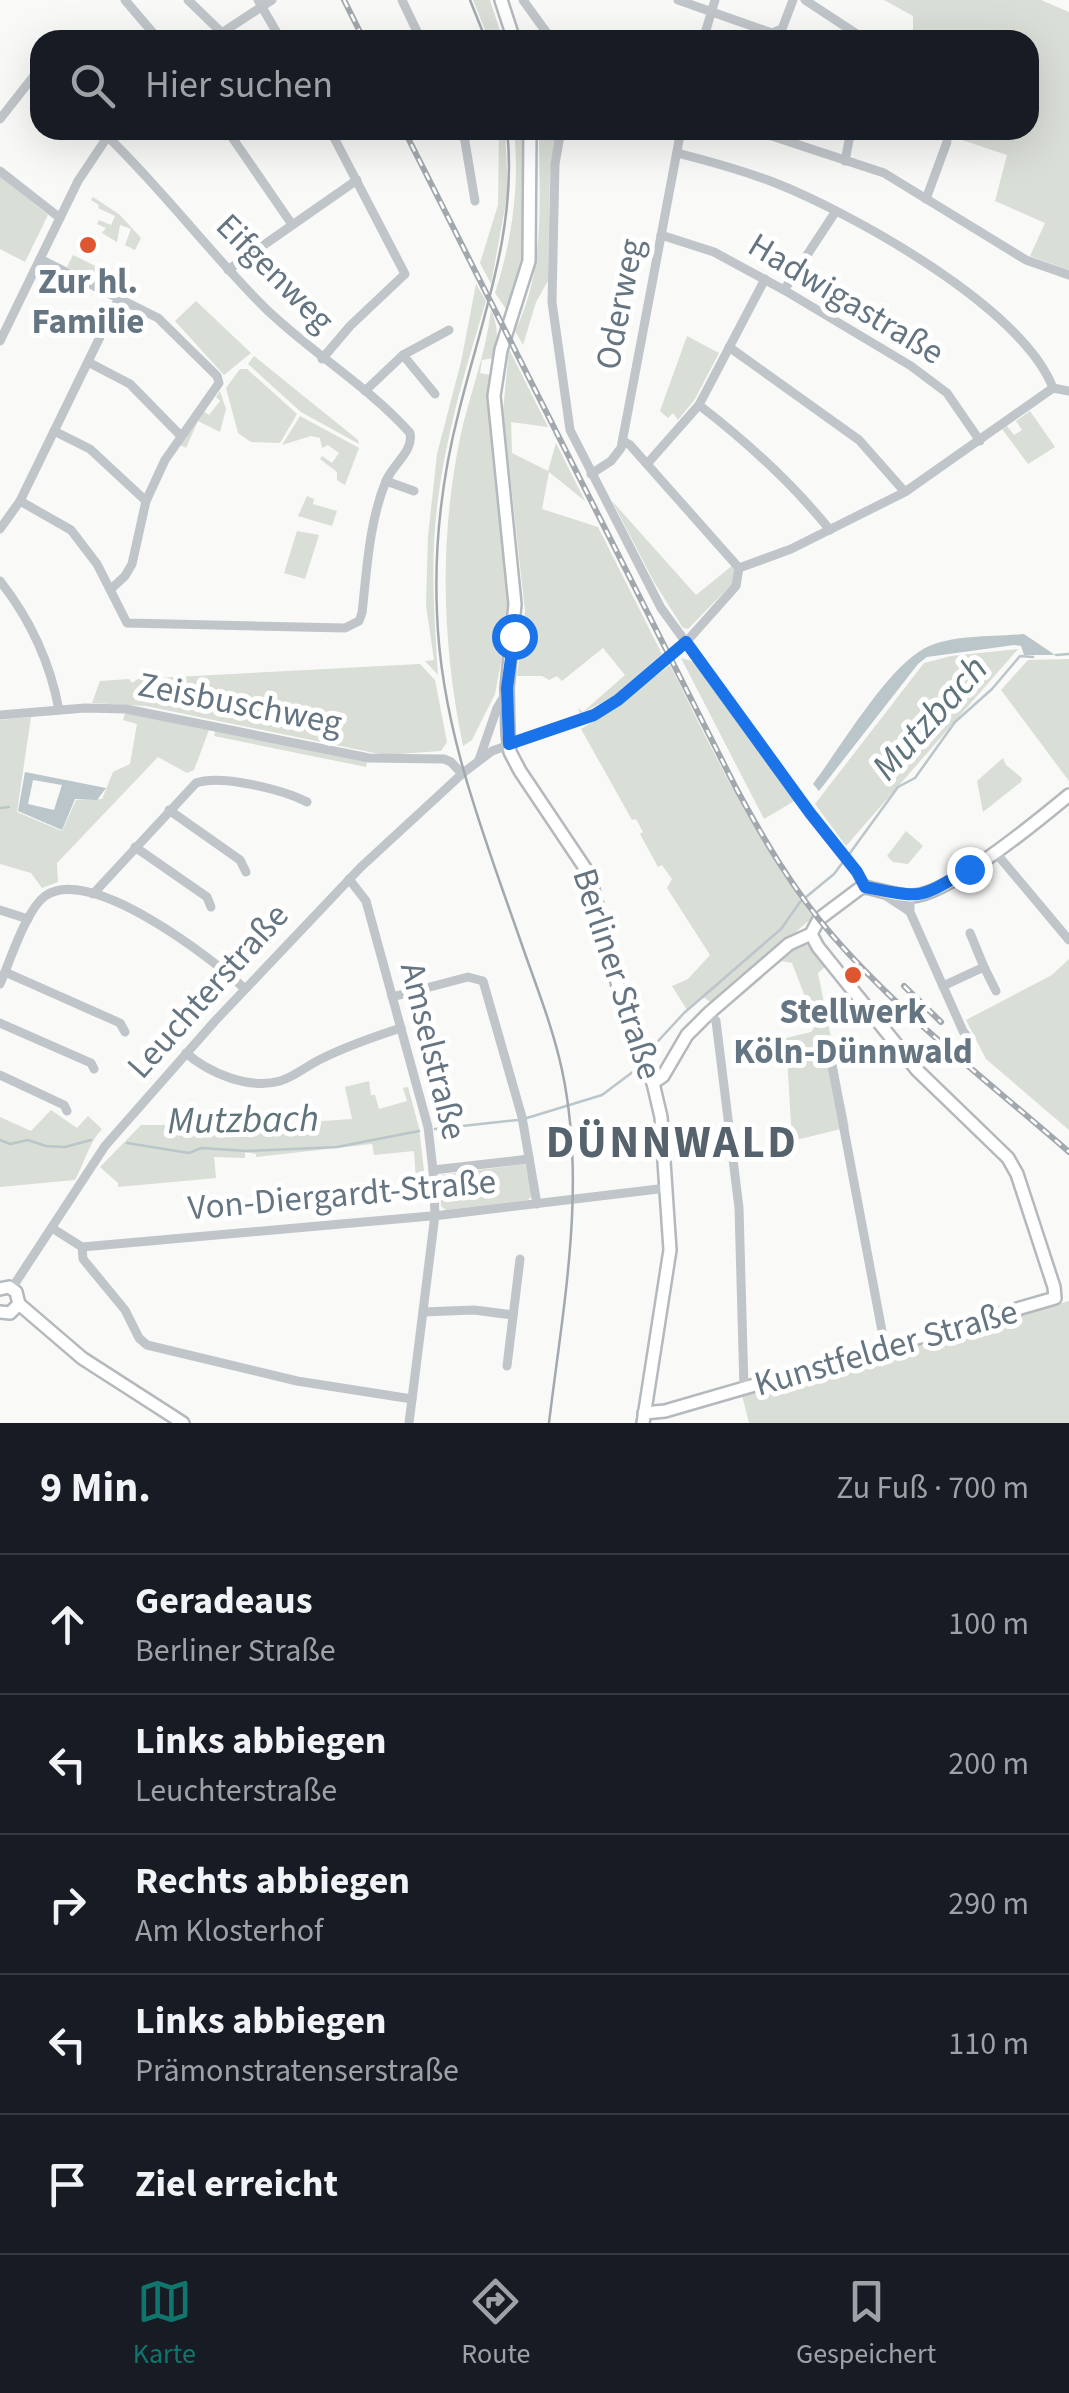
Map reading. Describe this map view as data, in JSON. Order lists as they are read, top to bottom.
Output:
{
  "streets": {
    "main road": ["Berliner Straße", "Kunstfelder Straße"],
    "street": [
      "Eifgenweg",
      "Hadwigastraße",
      "Oderweg",
      "Zeisbuschweg",
      "Leuchterstraße",
      "Amselstraße",
      "Von-Diergardt-Straße"
    ]
  },
  "crossings": [
    ["Hadwigastraße", "Oderweg"],
    ["Zeisbuschweg", "Leuchterstraße"],
    ["Berliner Straße", "Leuchterstraße"],
    ["Berliner Straße", "Von-Diergardt-Straße"],
    ["Berliner Straße", "Kunstfelder Straße"],
    ["Leuchterstraße", "Amselstraße"],
    ["Amselstraße", "Von-Diergardt-Straße"]
  ],
  "districts": ["DÜNNWALD"],
  "water": ["Mutzbach"],
  "places": ["Zur hl. Familie", "Stellwerk Köln-Dünnwald"],
  "page": {
    "search": "Hier suchen",
    "heading": ["9 Min.", "Zu Fuß · 700 m"],
    "list": [
      ["Geradeaus", "Berliner Straße", "100 m"],
      ["Links abbiegen", "Leuchterstraße", "200 m"],
      ["Rechts abbiegen", "Am Klosterhof", "290 m"],
      ["Links abbiegen", "Prämonstratenserstraße", "110 m"],
      "Ziel erreicht"
    ],
    "nav": ["Karte", "Route", "Gespeichert"]
  }
}
